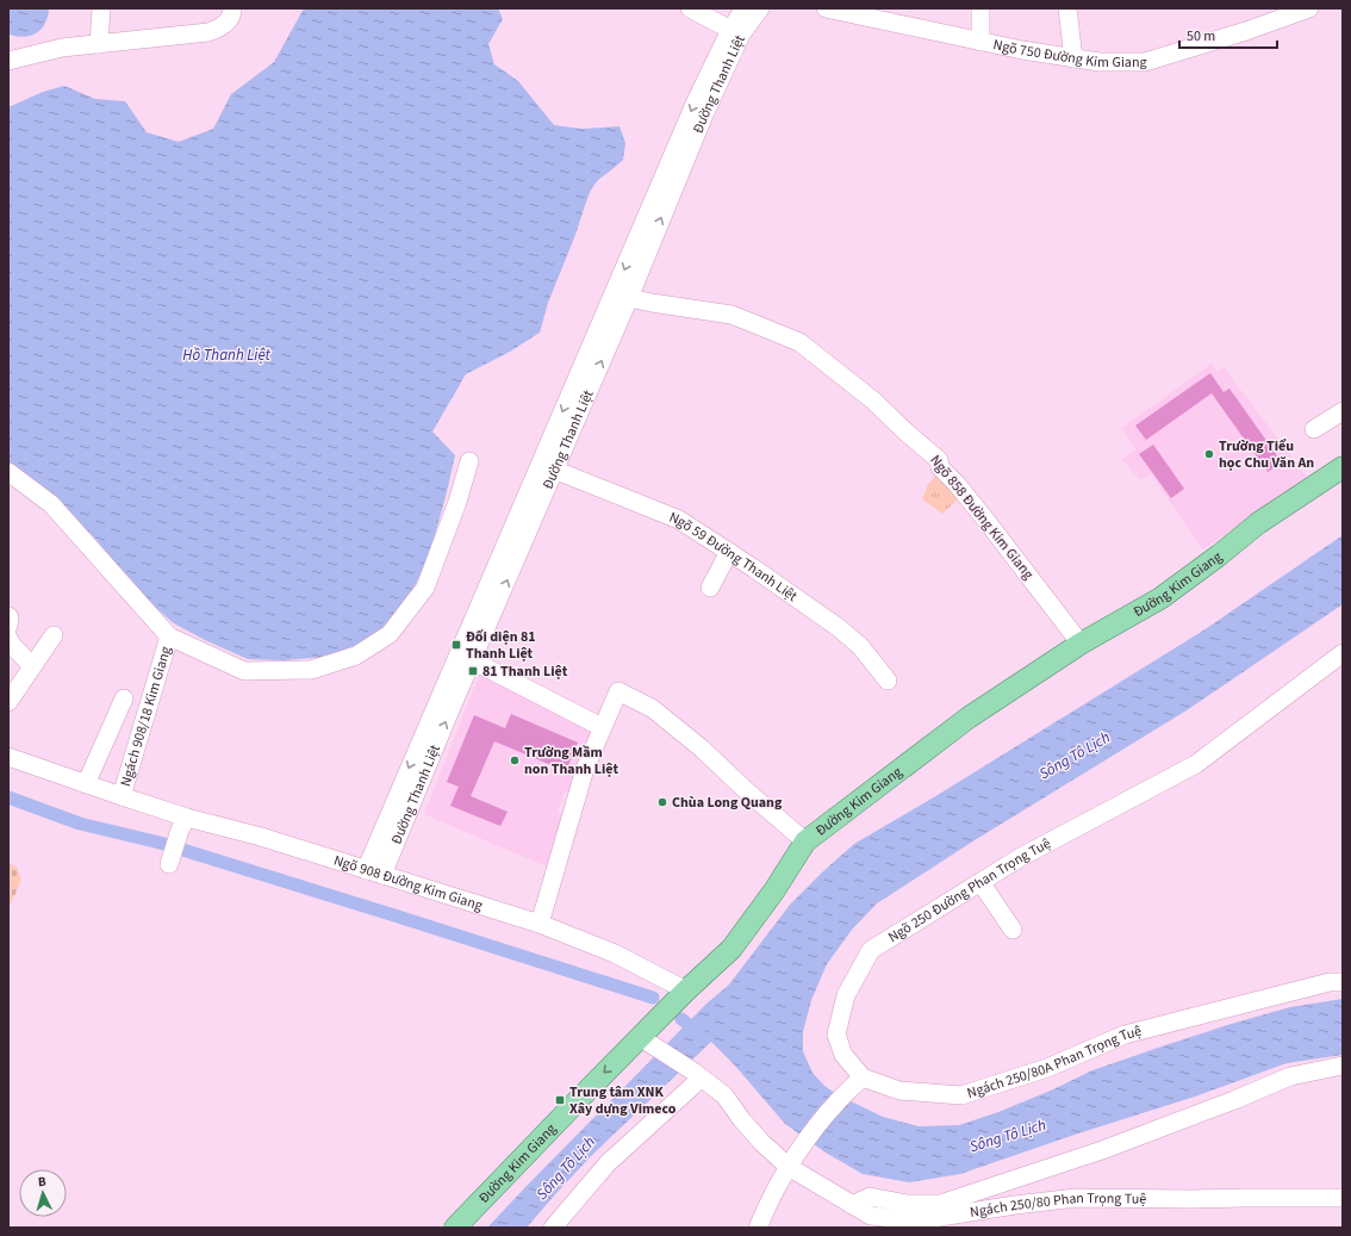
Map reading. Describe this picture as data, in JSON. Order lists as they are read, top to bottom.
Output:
{
  "streets": {
    "main road": ["Đường Kim Giang"],
    "street": [
      "Ngõ 750 Đường Kim Giang",
      "Đường Thanh Liệt",
      "Ngõ 858 Đường Kim Giang",
      "Ngõ 59 Đường Thanh Liệt",
      "Ngách 908/18 Kim Giang",
      "Ngõ 908 Đường Kim Giang",
      "Ngõ 250 Đường Phan Trọng Tuệ",
      "Ngách 250/80A Phan Trọng Tuệ",
      "Ngách 250/80 Phan Trọng Tuệ"
    ]
  },
  "crossings": [
    ["Đường Thanh Liệt", "Ngõ 858 Đường Kim Giang"],
    ["Đường Thanh Liệt", "Ngõ 59 Đường Thanh Liệt"],
    ["Đường Thanh Liệt", "Ngõ 908 Đường Kim Giang"],
    ["Ngõ 858 Đường Kim Giang", "Đường Kim Giang"],
    ["Đường Kim Giang", "Ngõ 908 Đường Kim Giang"],
    ["Đường Kim Giang", "Ngách 250/80 Phan Trọng Tuệ"],
    ["Ngách 908/18 Kim Giang", "Ngõ 908 Đường Kim Giang"],
    ["Ngõ 250 Đường Phan Trọng Tuệ", "Ngách 250/80A Phan Trọng Tuệ"]
  ],
  "water": ["Hồ Thanh Liệt", "Sông Tô Lịch"],
  "places": {
    "other": ["Trường Tiểu học Chu Văn An", "Trường Mầm non Thanh Liệt", "Chùa Long Quang"],
    "transit": ["Đối diện 81 Thanh Liệt", "81 Thanh Liệt", "Trung tâm XNK Xây dựng Vimeco"]
  },
  "scale_bar": "50 m",
  "north": "top"
}
